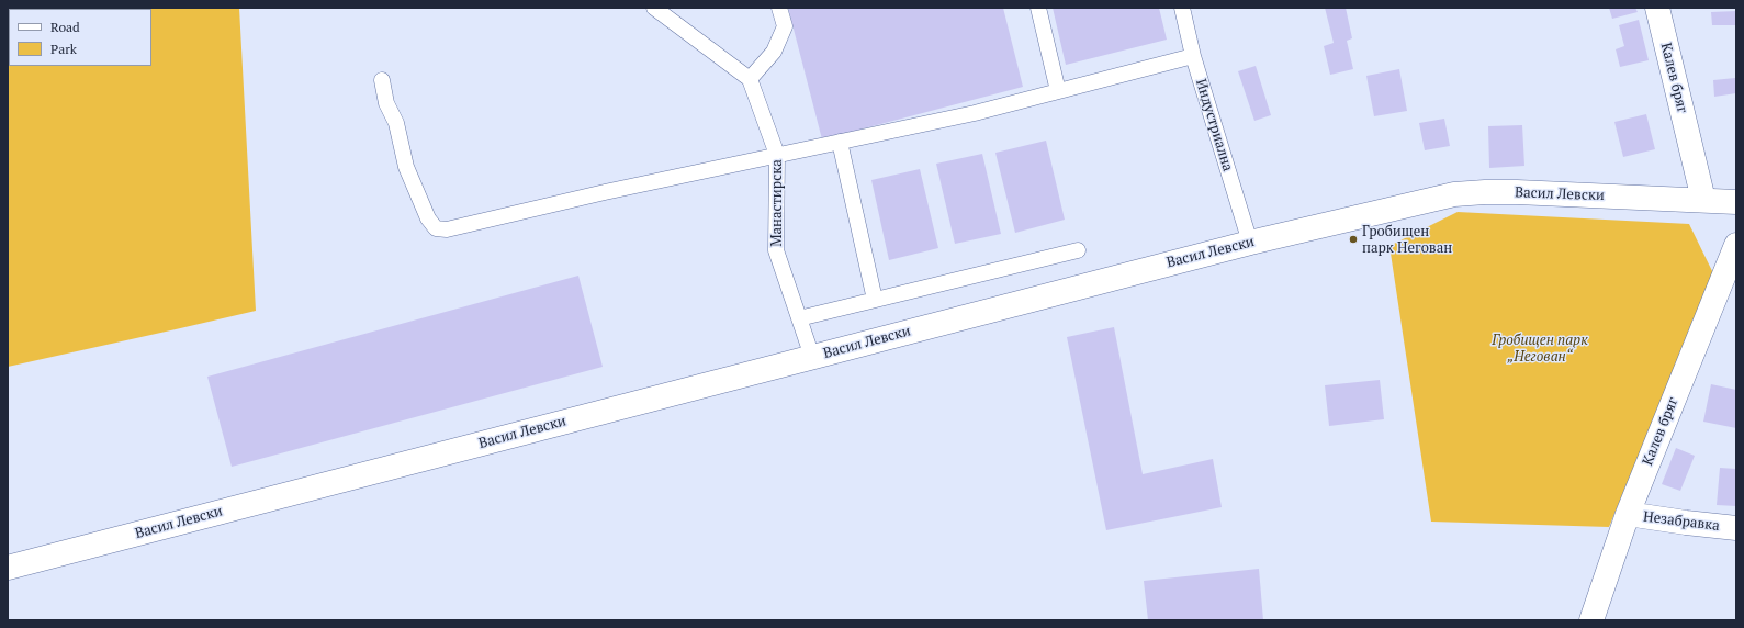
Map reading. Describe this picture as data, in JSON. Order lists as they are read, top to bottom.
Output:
{
  "streets": {
    "street": ["Калев бряг", "Васил Левски", "Незабравка"],
    "lane": ["Индустриална", "Манастирска"]
  },
  "crossings": [
    ["Калев бряг", "Васил Левски"],
    ["Калев бряг", "Незабравка"],
    ["Индустриална", "Васил Левски"],
    ["Васил Левски", "Манастирска"]
  ],
  "parks": ["Гробищен парк „Негован“"],
  "places": ["Гробищен парк Негован"],
  "legend": ["Road", "Park"]
}
